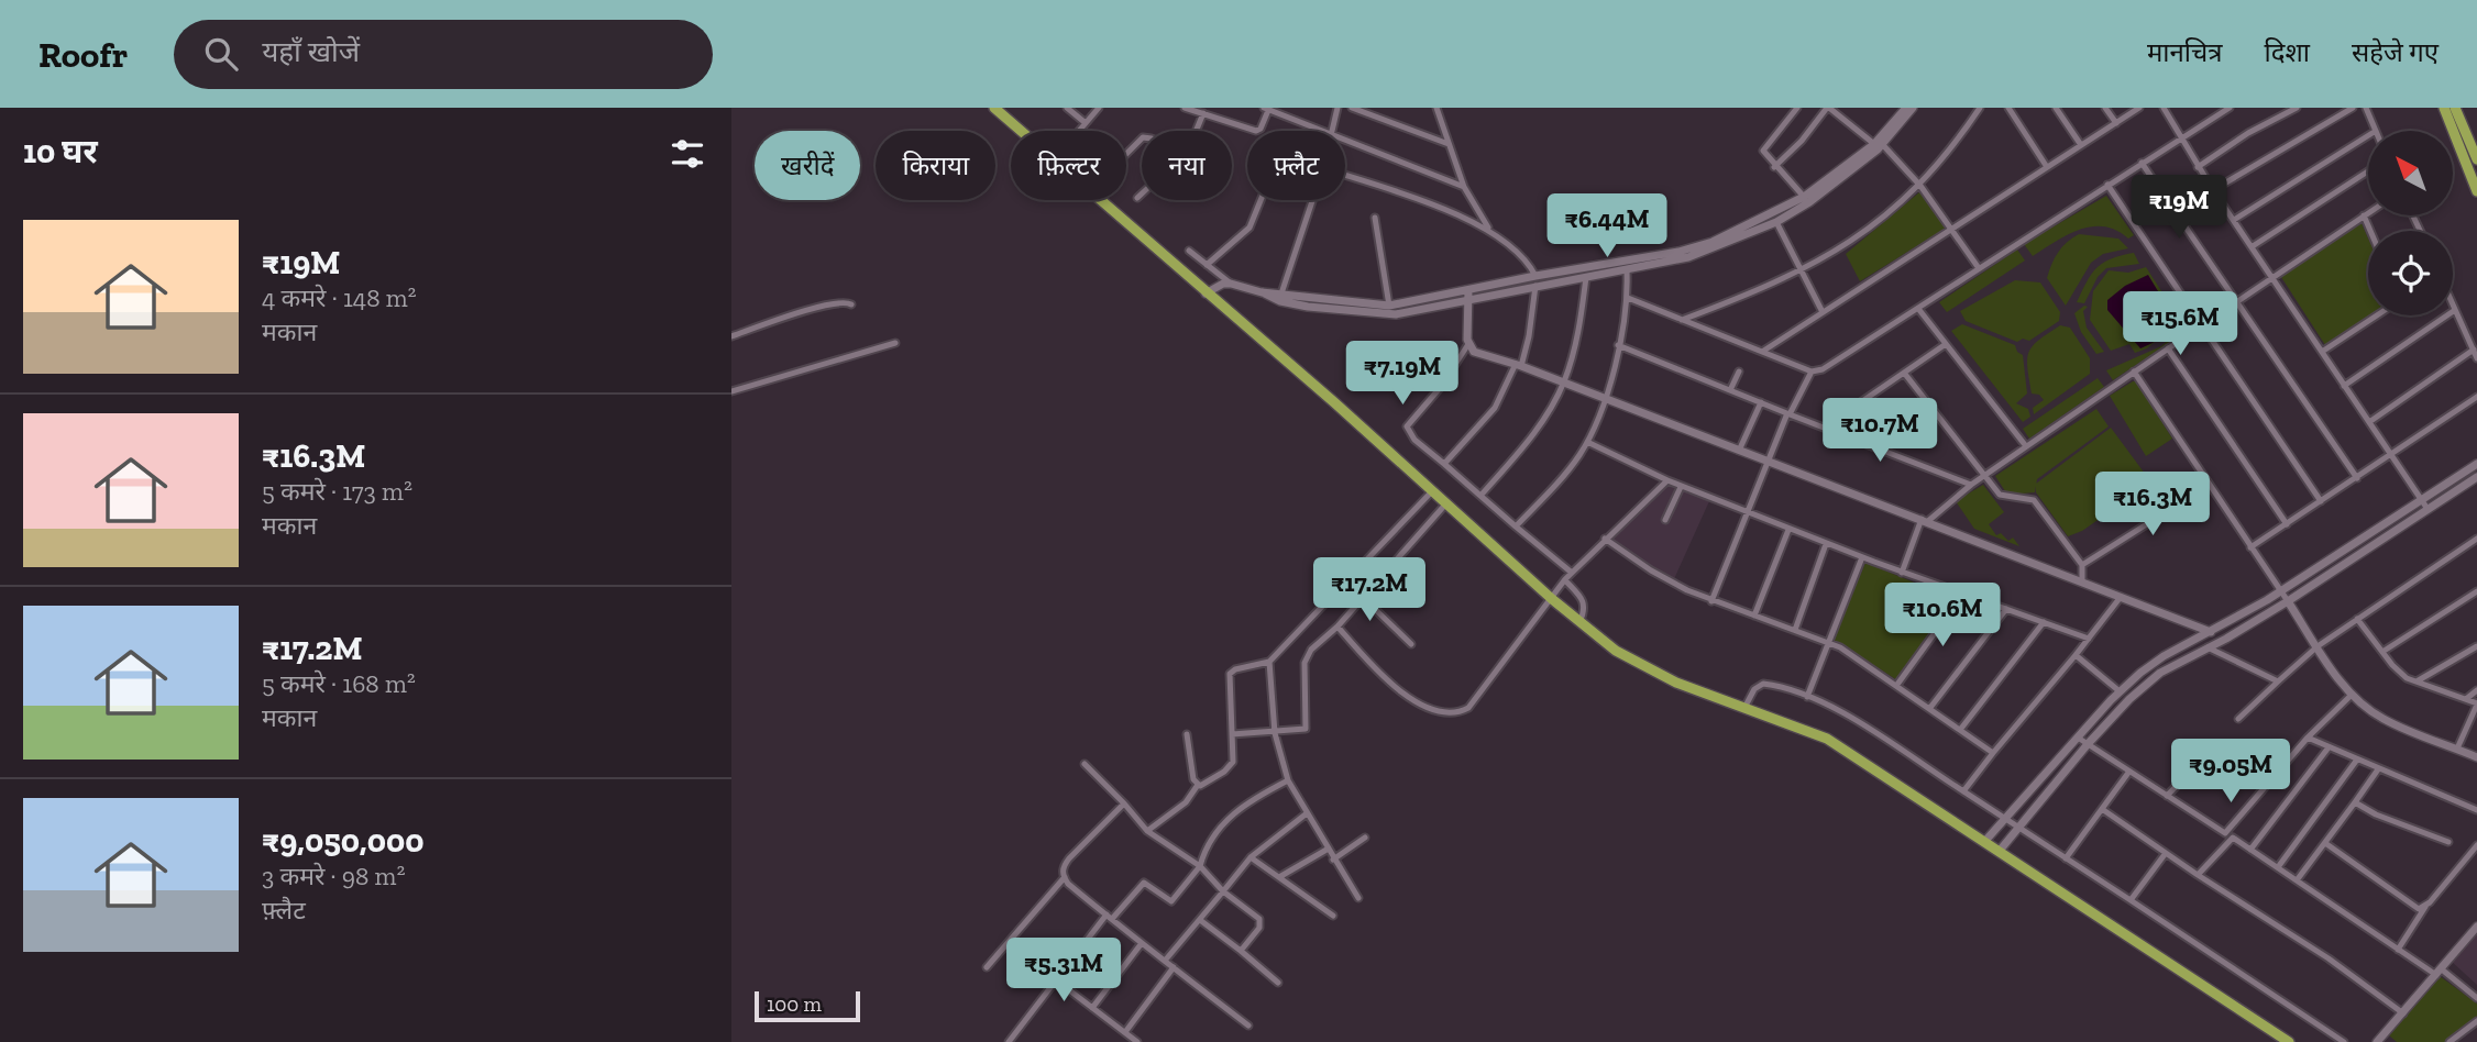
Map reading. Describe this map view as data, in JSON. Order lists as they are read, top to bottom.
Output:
{
  "scale_bar": "100 m",
  "north": "top left",
  "page": {
    "header": "Roofr",
    "search": "यहाँ खोजें",
    "nav": ["मानचित्र", "दिशा", "सहेजे गए"],
    "heading": "10 घर",
    "chip": [
      "खरीदें",
      "किराया",
      "फ़िल्टर",
      "नया",
      "फ़्लैट"
    ],
    "price": [
      "₹19M",
      "₹6.44M",
      "₹15.6M",
      "₹7.19M",
      "₹10.7M",
      "₹16.3M",
      "₹17.2M",
      "₹10.6M",
      "₹9.05M",
      "₹5.31M"
    ],
    "list": [
      {
        "name": "₹19M",
        "note": "4 कमरे · 148 m² · मकान"
      },
      {
        "name": "₹16.3M",
        "note": "5 कमरे · 173 m² · मकान"
      },
      {
        "name": "₹17.2M",
        "note": "5 कमरे · 168 m² · मकान"
      },
      {
        "name": "₹9,050,000",
        "note": "3 कमरे · 98 m² · फ़्लैट"
      }
    ],
    "scale": "100 m"
  }
}
